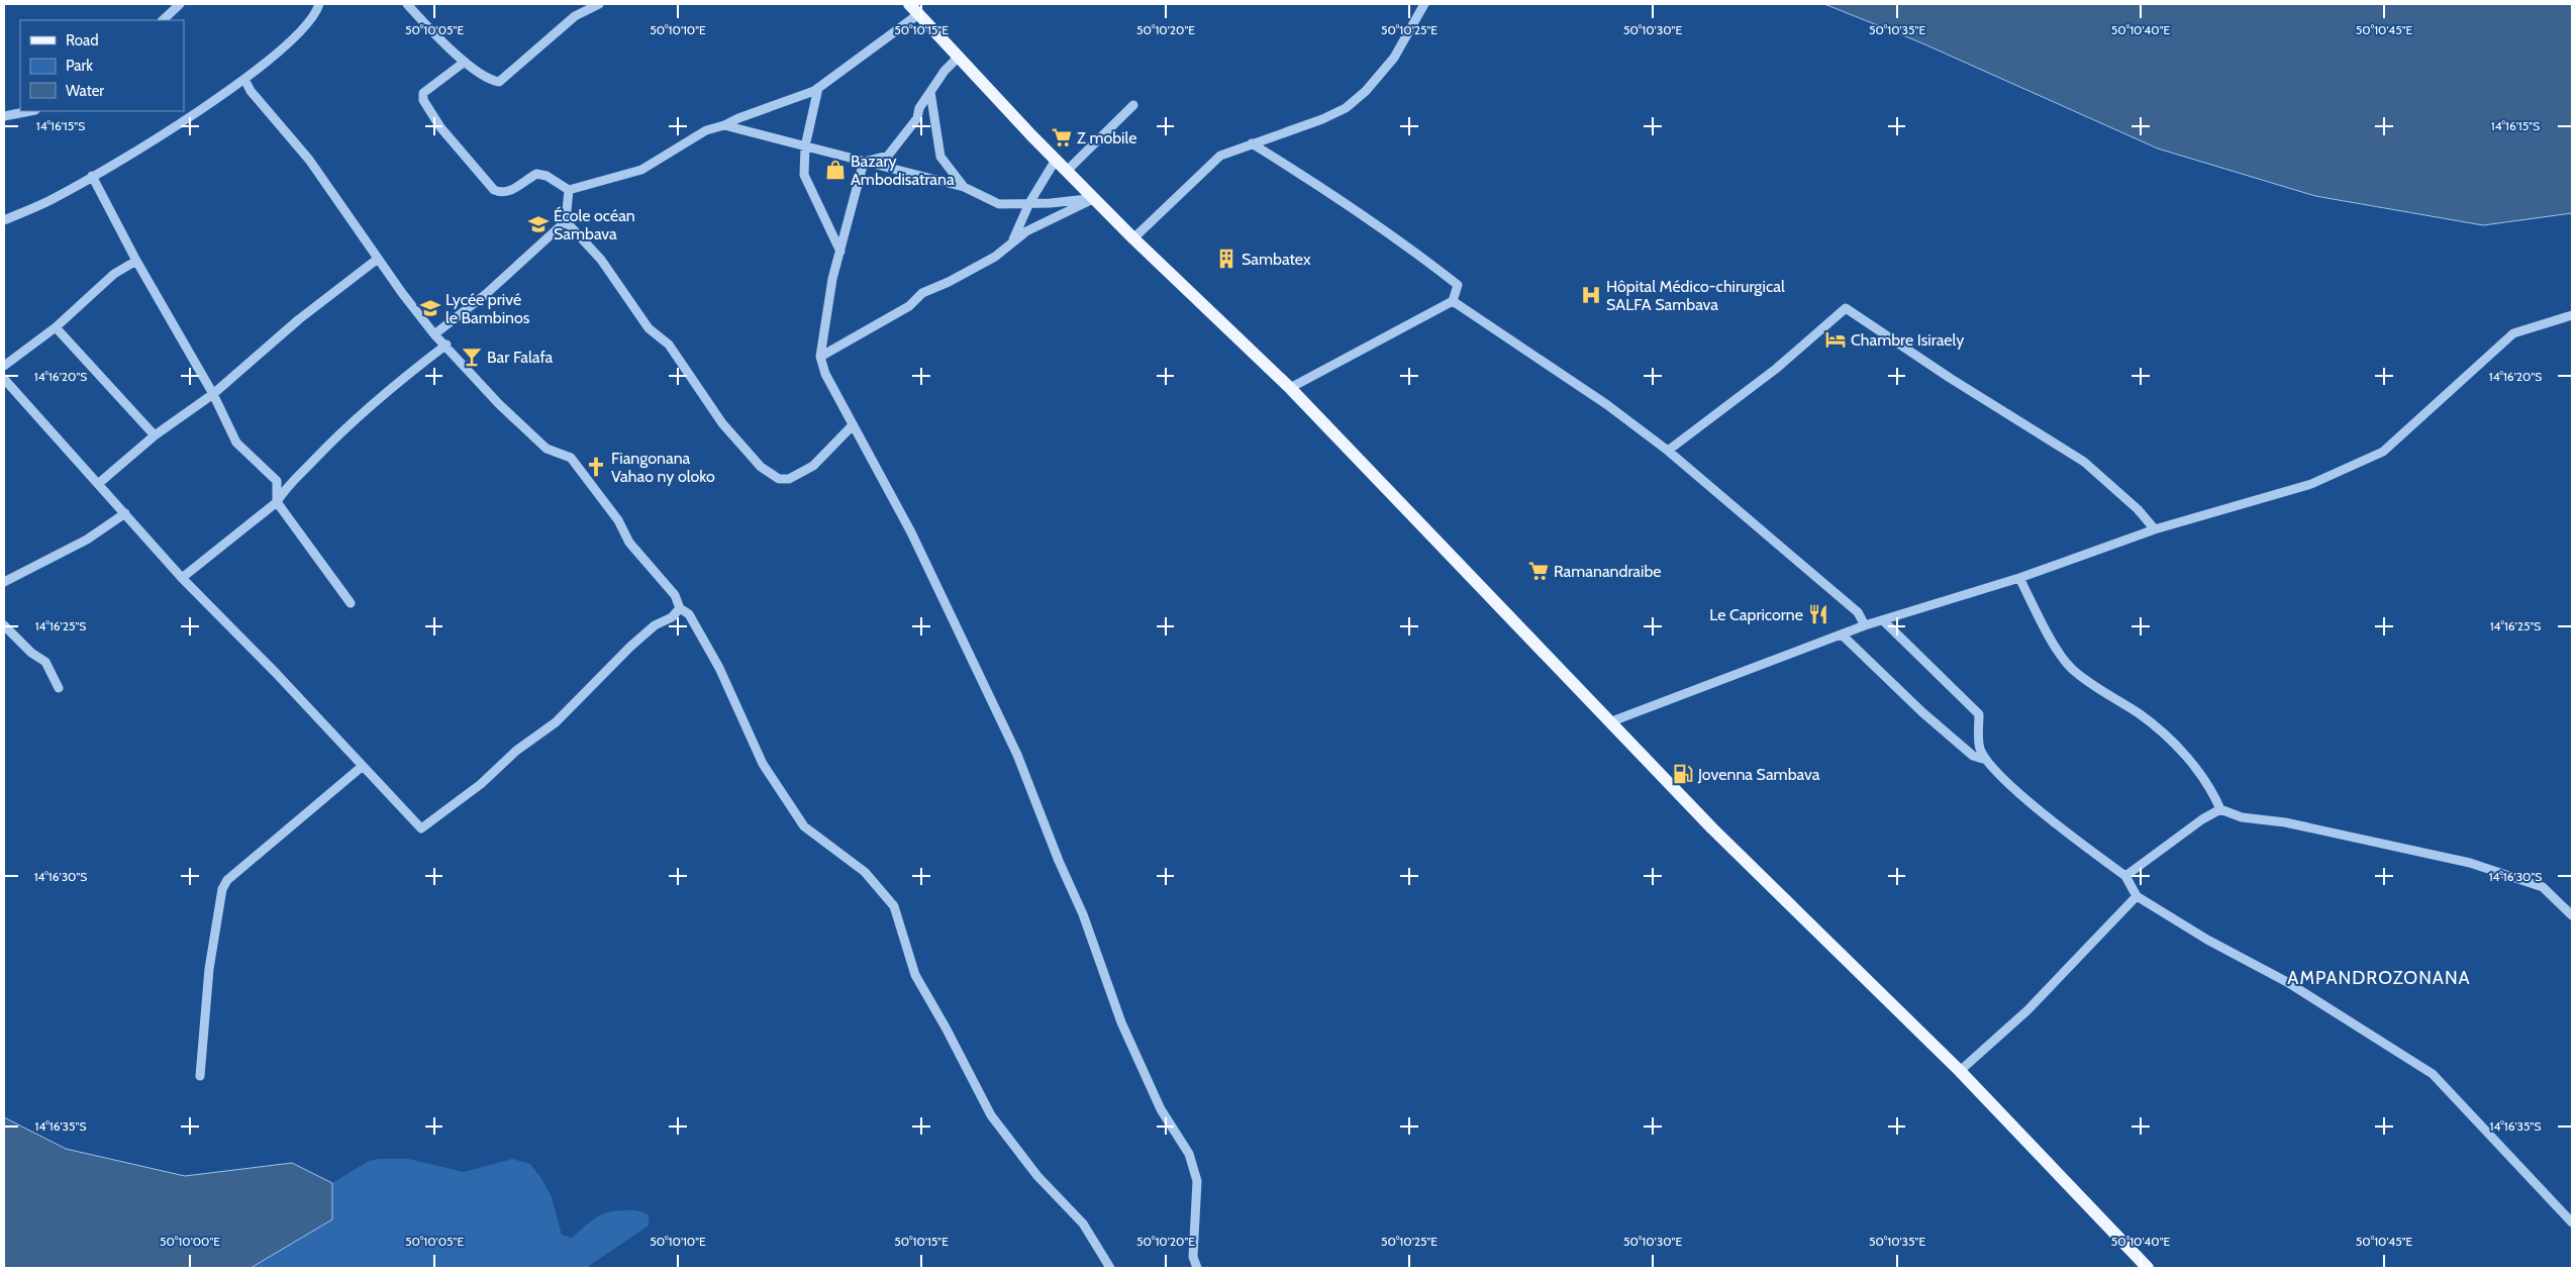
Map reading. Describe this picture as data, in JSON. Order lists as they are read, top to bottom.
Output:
{
  "districts": ["AMPANDROZONANA"],
  "places": {
    "supermarket": ["Z mobile", "Ramanandraibe"],
    "shop": ["Bazary Ambodisatrana"],
    "school or university": ["École océan Sambava", "Lycée privé le Bambinos"],
    "building": ["Sambatex"],
    "hospital": ["Hôpital Médico-chirurgical SALFA Sambava"],
    "hotel": ["Chambre Isiraely"],
    "bar": ["Bar Falafa"],
    "church": ["Fiangonana Vahao ny oloko"],
    "restaurant": ["Le Capricorne"],
    "fuel station": ["Jovenna Sambava"]
  },
  "legend": ["Road", "Park", "Water"],
  "coordinates": [
    "50°10'05\"E",
    "50°10'10\"E",
    "50°10'15\"E",
    "50°10'20\"E",
    "50°10'25\"E",
    "50°10'30\"E",
    "50°10'35\"E",
    "50°10'40\"E",
    "50°10'45\"E",
    "14°16'15\"S",
    "14°16'20\"S",
    "14°16'25\"S",
    "14°16'30\"S",
    "14°16'35\"S",
    "50°10'00\"E"
  ]
}
